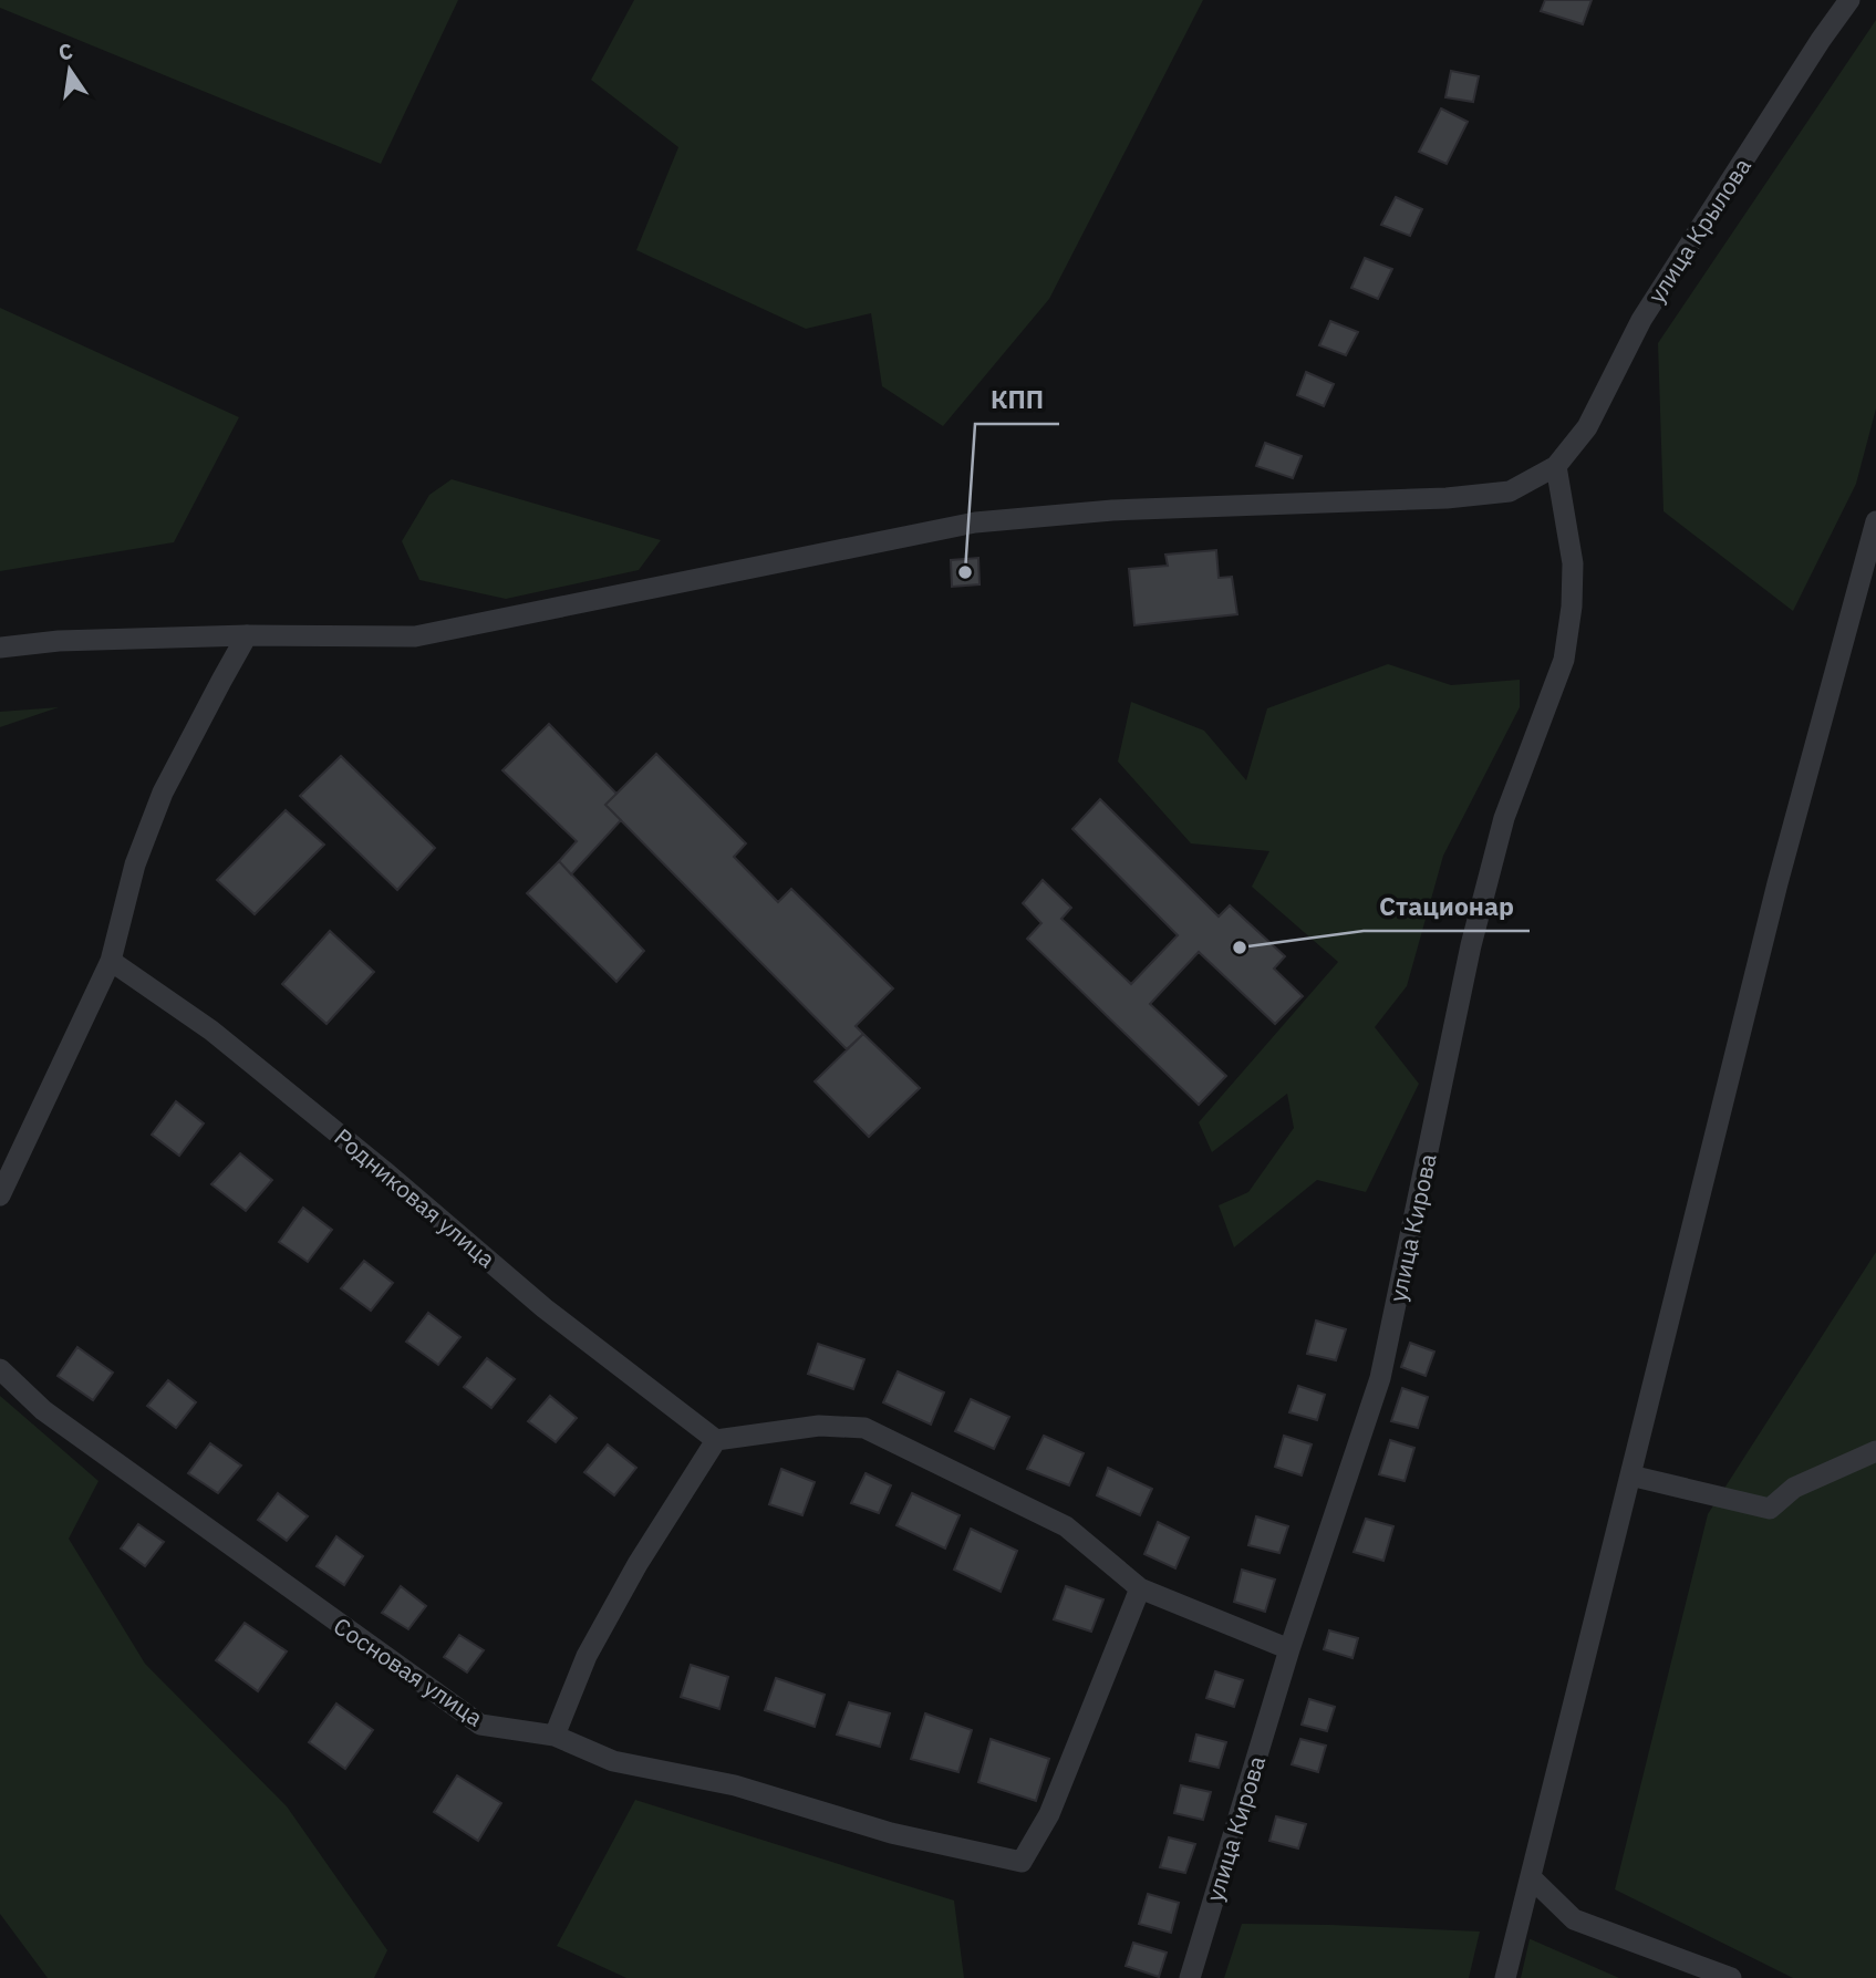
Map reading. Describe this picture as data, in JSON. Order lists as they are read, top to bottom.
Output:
{
  "streets": {
    "street": [
      "улица Крылова",
      "Родниковая улица",
      "улица Кирова",
      "Сосновая улица"
    ]
  },
  "crossings": [
    ["улица Крылова", "улица Кирова"]
  ],
  "places": ["КПП", "Стационар"],
  "north": "top"
}
